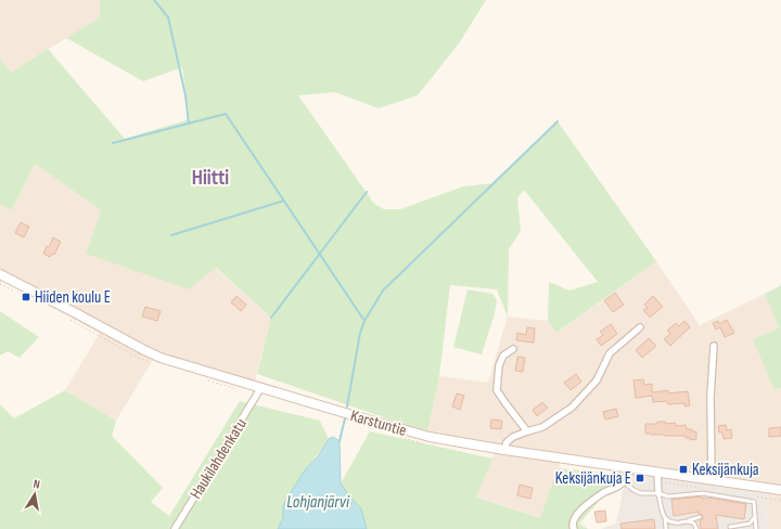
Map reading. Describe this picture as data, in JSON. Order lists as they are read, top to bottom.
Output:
{
  "streets": {
    "street": ["Karstuntie", "Haukilahdenkatu"]
  },
  "crossings": [
    ["Karstuntie", "Haukilahdenkatu"]
  ],
  "districts": ["Hiitti"],
  "water": ["Lohjanjärvi"],
  "places": {
    "transit": ["Hiiden koulu E", "Keksijänkuja", "Keksijänkuja E"]
  },
  "north": "top"
}
